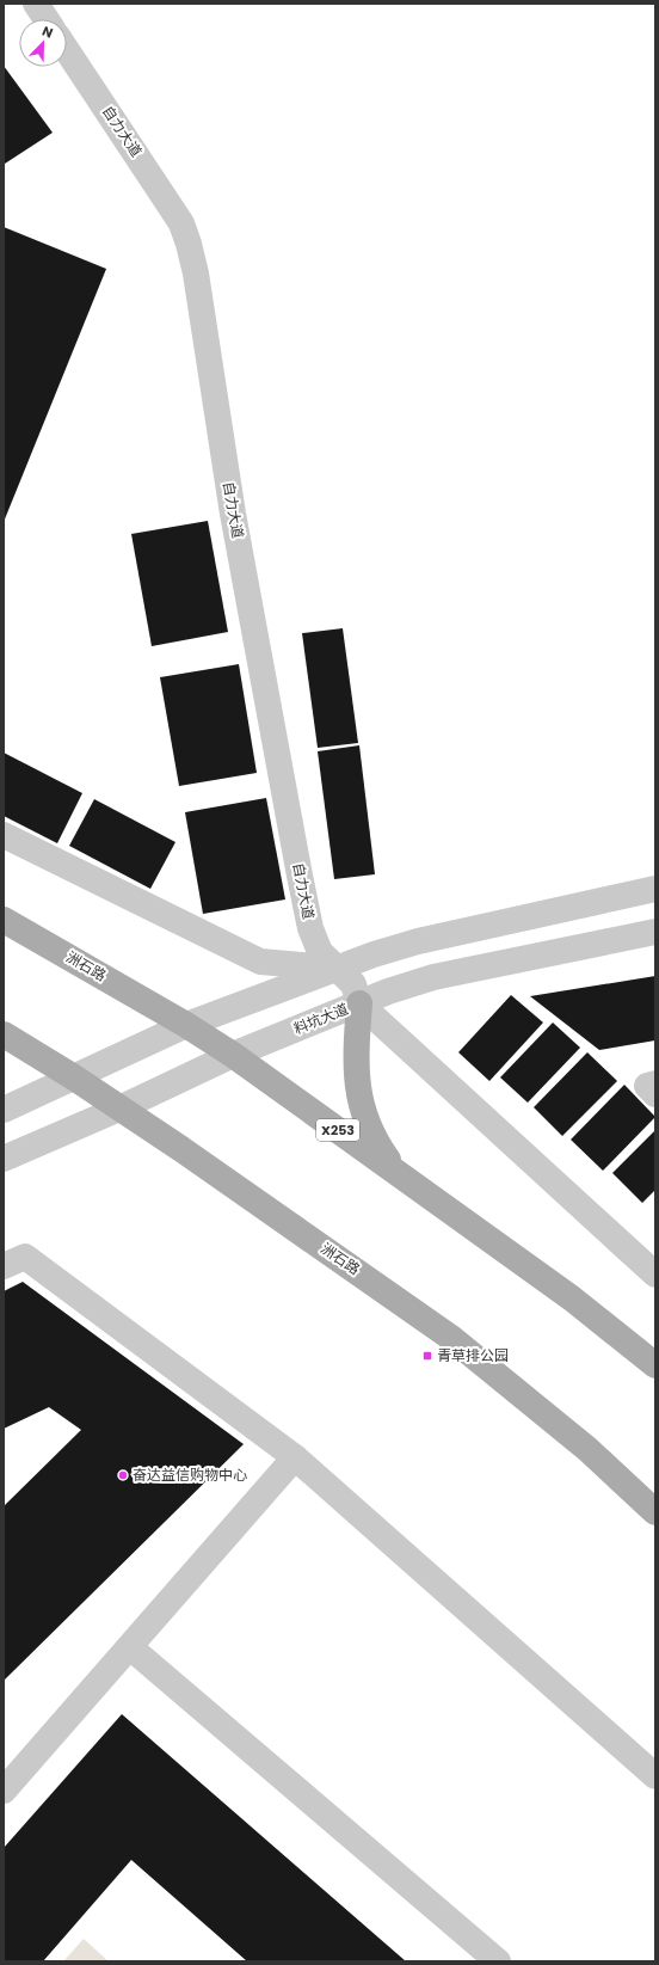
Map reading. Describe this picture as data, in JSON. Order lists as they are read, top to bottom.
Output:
{
  "streets": {
    "main road": ["洲石路", "X253"],
    "street": ["自力大道", "料坑大道"]
  },
  "crossings": [
    ["自力大道", "料坑大道"],
    ["洲石路", "料坑大道"]
  ],
  "places": {
    "transit": ["青草排公园"],
    "other": ["奋达益信购物中心"]
  },
  "north": "top right"
}
